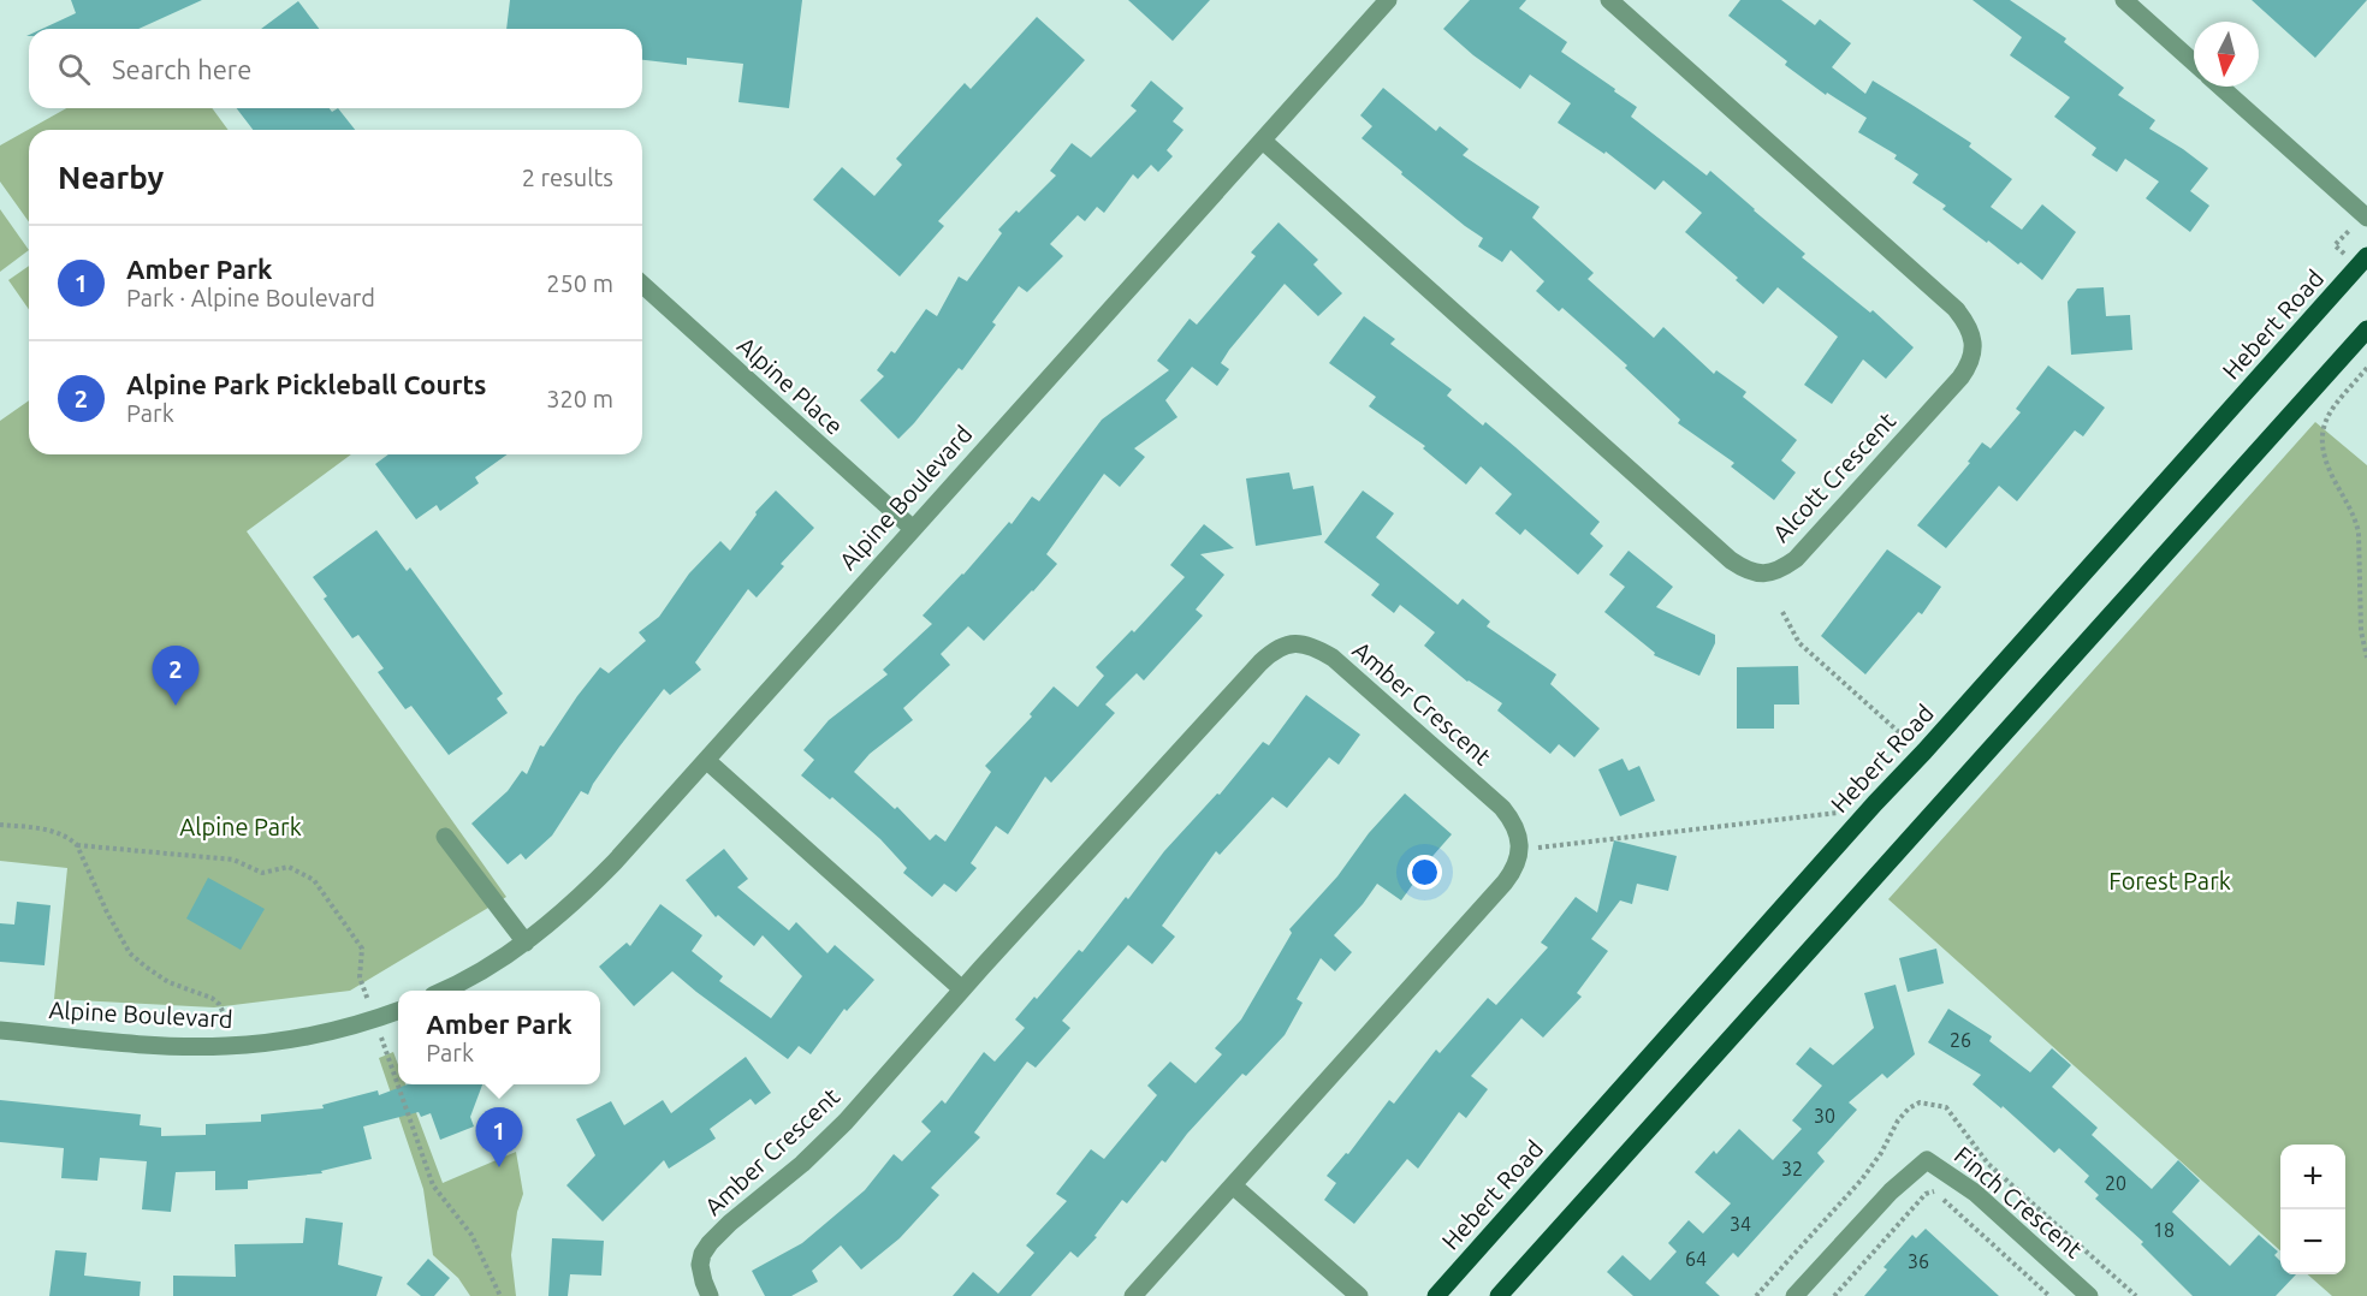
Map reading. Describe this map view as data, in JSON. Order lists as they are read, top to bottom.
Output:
{
  "streets": {
    "main road": ["Hebert Road"],
    "street": [
      "Alpine Place",
      "Alcott Crescent",
      "Alpine Boulevard",
      "Amber Crescent",
      "Finch Crescent"
    ]
  },
  "crossings": [
    ["Alpine Place", "Alpine Boulevard"],
    ["Alcott Crescent", "Alpine Boulevard"]
  ],
  "parks": ["Alpine Park", "Forest Park"],
  "house_numbers": [
    "26",
    "30",
    "32",
    "20",
    "34",
    "18",
    "64",
    "36"
  ],
  "north": "bottom",
  "page": {
    "search": "Search here",
    "heading": ["Nearby", "2 results"],
    "list": [
      {
        "mark": "1",
        "name": "Amber Park",
        "note": "Park · Alpine Boulevard",
        "value": "250 m"
      },
      {
        "mark": "2",
        "name": "Alpine Park Pickleball Courts",
        "note": "Park",
        "value": "320 m"
      }
    ],
    "pins": ["2", "1"],
    "popup": ["Amber Park", "Park"],
    "map_buttons": ["+", "−"]
  }
}
